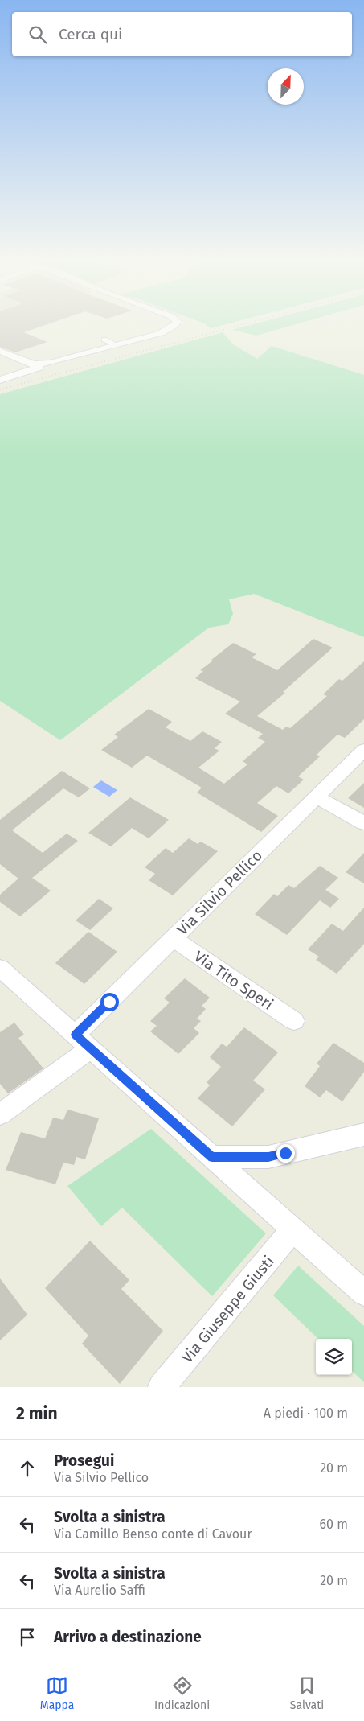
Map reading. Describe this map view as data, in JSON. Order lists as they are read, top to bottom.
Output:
{
  "streets": {
    "street": ["Via Silvio Pellico", "Via Tito Speri", "Via Giuseppe Giusti"]
  },
  "crossings": [
    ["Via Silvio Pellico", "Via Tito Speri"]
  ],
  "north": "top right",
  "page": {
    "search": "Cerca qui",
    "heading": ["2 min", "A piedi · 100 m"],
    "list": [
      ["Prosegui", "Via Silvio Pellico", "20 m"],
      ["Svolta a sinistra", "Via Camillo Benso conte di Cavour", "60 m"],
      ["Svolta a sinistra", "Via Aurelio Saffi", "20 m"],
      "Arrivo a destinazione"
    ],
    "nav": ["Mappa", "Indicazioni", "Salvati"]
  }
}
